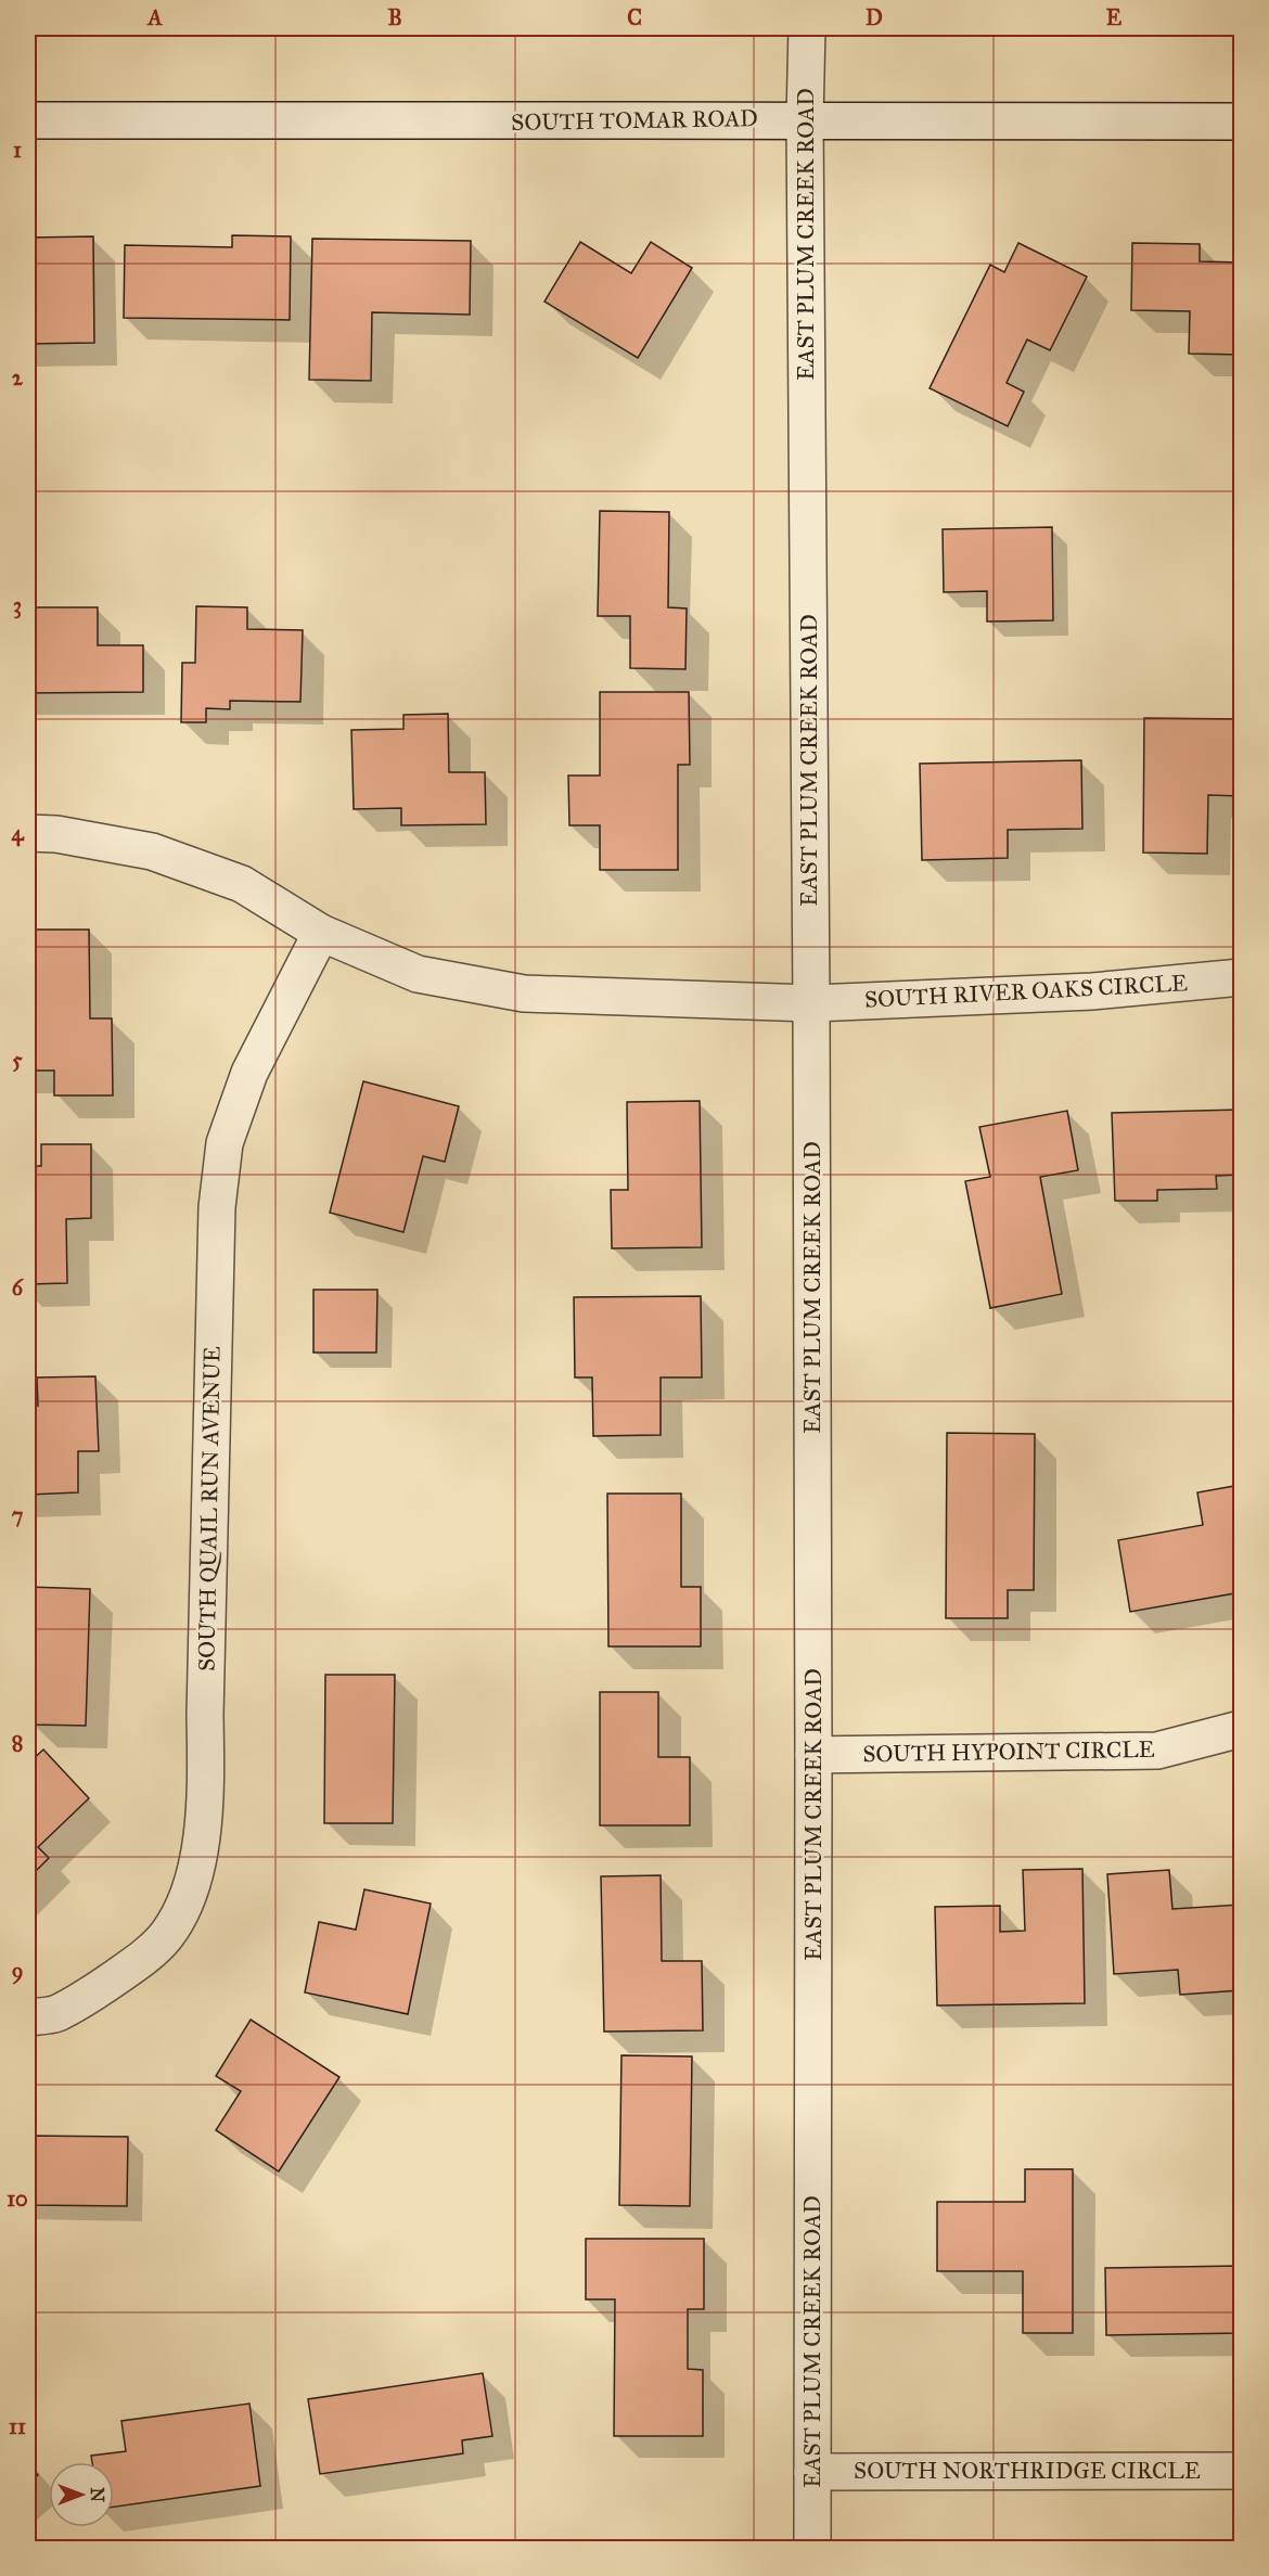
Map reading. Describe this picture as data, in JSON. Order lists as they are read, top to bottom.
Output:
{
  "streets": {
    "street": [
      "SOUTH TOMAR ROAD",
      "EAST PLUM CREEK ROAD",
      "SOUTH RIVER OAKS CIRCLE",
      "SOUTH QUAIL RUN AVENUE",
      "SOUTH HYPOINT CIRCLE",
      "SOUTH NORTHRIDGE CIRCLE"
    ]
  },
  "crossings": [
    ["SOUTH TOMAR ROAD", "EAST PLUM CREEK ROAD"],
    ["EAST PLUM CREEK ROAD", "SOUTH RIVER OAKS CIRCLE"],
    ["EAST PLUM CREEK ROAD", "SOUTH HYPOINT CIRCLE"],
    ["EAST PLUM CREEK ROAD", "SOUTH NORTHRIDGE CIRCLE"],
    ["SOUTH RIVER OAKS CIRCLE", "SOUTH QUAIL RUN AVENUE"]
  ],
  "north": "right",
  "grid": {
    "columns": [
      "A",
      "B",
      "C",
      "D",
      "E"
    ],
    "rows": [
      "1",
      "2",
      "3",
      "4",
      "5",
      "6",
      "7",
      "8",
      "9",
      "10",
      "11"
    ]
  }
}
